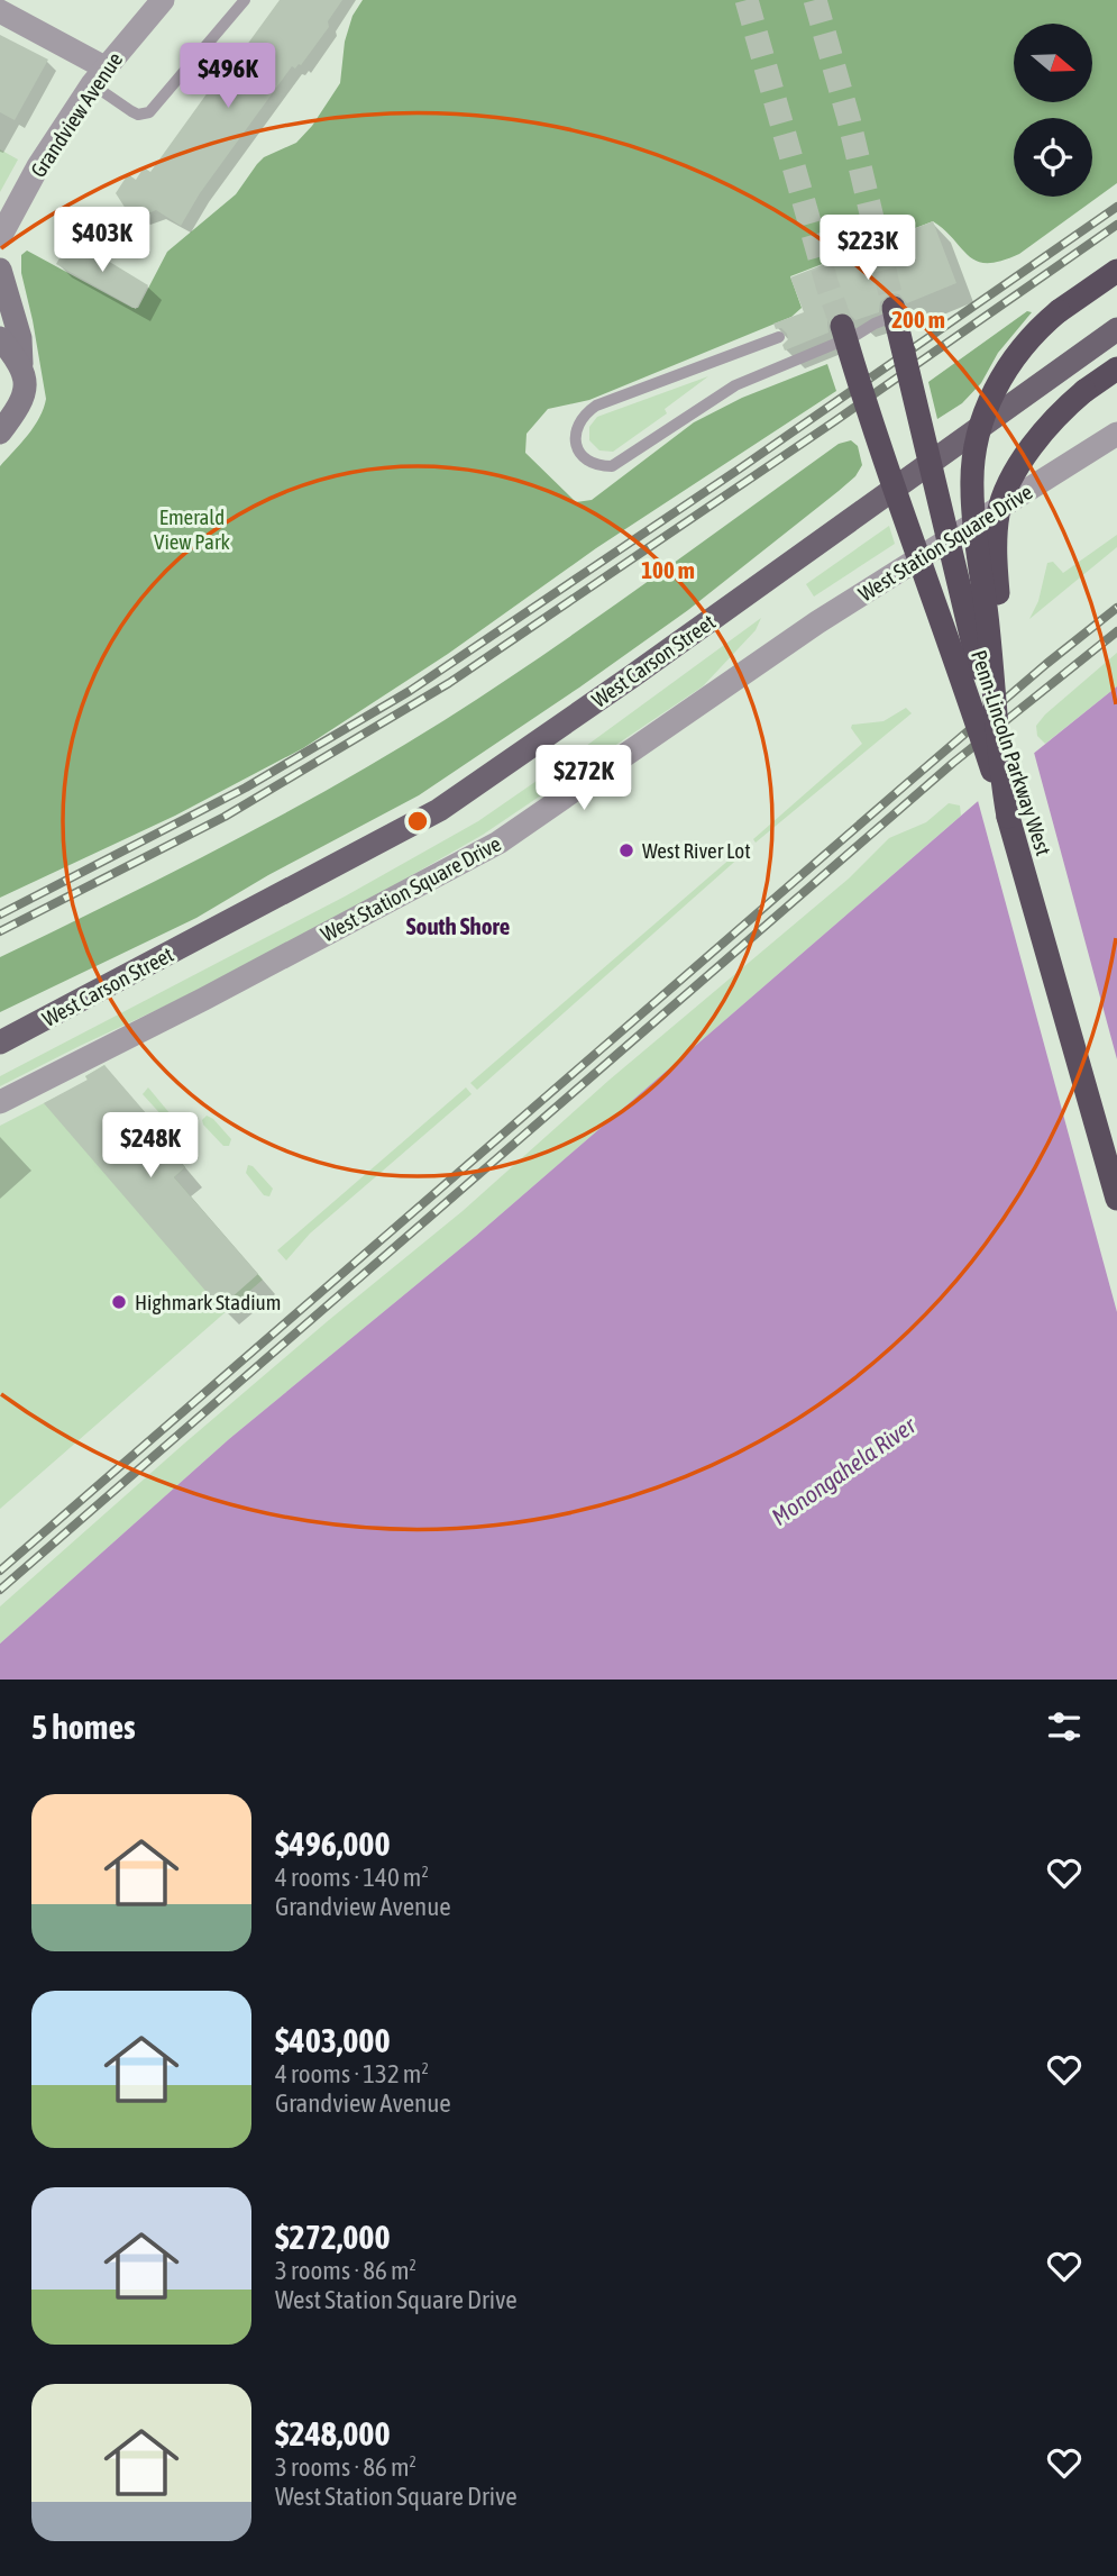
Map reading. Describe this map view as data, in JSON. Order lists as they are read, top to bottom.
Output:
{
  "streets": {
    "highway": ["Penn-Lincoln Parkway West"],
    "main road": ["West Carson Street"],
    "street": ["Grandview Avenue", "West Station Square Drive"]
  },
  "districts": ["South Shore"],
  "water": ["Monongahela River"],
  "parks": ["Emerald View Park"],
  "places": ["West River Lot", "Highmark Stadium"],
  "north": "right",
  "page": {
    "price": [
      "$496K",
      "$403K",
      "$223K",
      "$272K",
      "$248K"
    ],
    "heading": "5 homes",
    "list": [
      {
        "name": "$496,000",
        "note": "4 rooms · 140 m² · Grandview Avenue"
      },
      {
        "name": "$403,000",
        "note": "4 rooms · 132 m² · Grandview Avenue"
      },
      {
        "name": "$272,000",
        "note": "3 rooms · 86 m² · West Station Square Drive"
      },
      {
        "name": "$248,000",
        "note": "3 rooms · 86 m² · West Station Square Drive"
      }
    ]
  },
  "rings": ["200 m", "100 m"]
}
